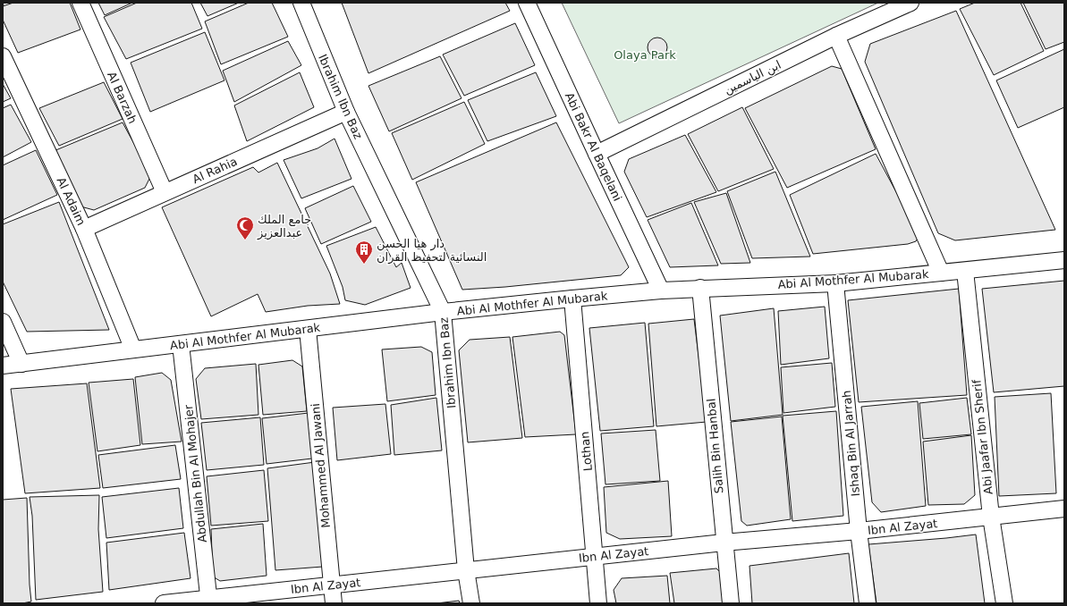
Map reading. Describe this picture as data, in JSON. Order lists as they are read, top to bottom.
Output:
{
  "streets": {
    "street": [
      "ابن الياسمين",
      "Ibrahim Ibn Baz",
      "Al Barzah",
      "Abi Bakr Al Baqelani",
      "Al Rahia",
      "Al Adaim",
      "Abi Al Mothfer Al Mubarak",
      "Abi Jaafar Ibn Sherif",
      "Ishaq Bin Al Jarrah",
      "Salih Bin Hanbal",
      "Lothan",
      "Mohammed Al Jawani",
      "Abdullah Bin Al Mohajer",
      "Ibn Al Zayat"
    ]
  },
  "crossings": [
    ["ابن الياسمين", "Abi Bakr Al Baqelani"],
    ["Ibrahim Ibn Baz", "Al Rahia"],
    ["Ibrahim Ibn Baz", "Abi Al Mothfer Al Mubarak"],
    ["Ibrahim Ibn Baz", "Ibn Al Zayat"],
    ["Al Barzah", "Al Rahia"],
    ["Abi Bakr Al Baqelani", "Abi Al Mothfer Al Mubarak"],
    ["Al Rahia", "Al Adaim"],
    ["Al Adaim", "Abi Al Mothfer Al Mubarak"],
    ["Abi Al Mothfer Al Mubarak", "Abi Jaafar Ibn Sherif"],
    ["Abi Al Mothfer Al Mubarak", "Ishaq Bin Al Jarrah"],
    ["Abi Al Mothfer Al Mubarak", "Salih Bin Hanbal"],
    ["Abi Al Mothfer Al Mubarak", "Lothan"],
    ["Abi Al Mothfer Al Mubarak", "Mohammed Al Jawani"],
    ["Abi Al Mothfer Al Mubarak", "Abdullah Bin Al Mohajer"],
    ["Abi Jaafar Ibn Sherif", "Ibn Al Zayat"],
    ["Ishaq Bin Al Jarrah", "Ibn Al Zayat"],
    ["Salih Bin Hanbal", "Ibn Al Zayat"],
    ["Lothan", "Ibn Al Zayat"],
    ["Mohammed Al Jawani", "Ibn Al Zayat"],
    ["Abdullah Bin Al Mohajer", "Ibn Al Zayat"]
  ],
  "parks": ["Olaya Park"],
  "places": {
    "mosque": ["جامع الملك عبدالعزيز"],
    "building": ["دار هيا الحسن النسائية لتحفيظ القران"]
  }
}
